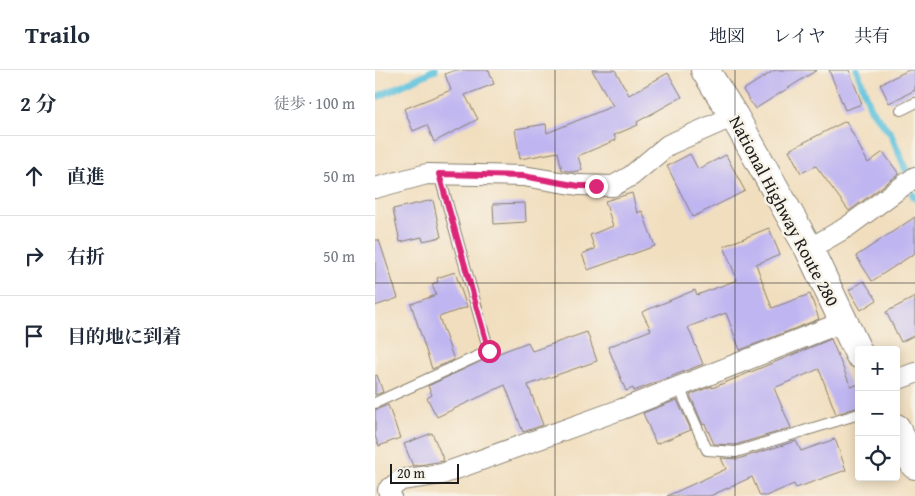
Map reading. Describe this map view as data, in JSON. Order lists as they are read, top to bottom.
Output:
{
  "streets": {
    "highway": ["National Highway Route 280"]
  },
  "scale_bar": "20 m",
  "page": {
    "header": "Trailo",
    "nav": ["地図", "レイヤ", "共有"],
    "heading": ["2 分", "徒歩 · 100 m"],
    "list": [
      ["直進", "50 m"],
      ["右折", "50 m"],
      "目的地に到着"
    ],
    "map_buttons": ["+", "−"],
    "scale": "20 m"
  }
}
